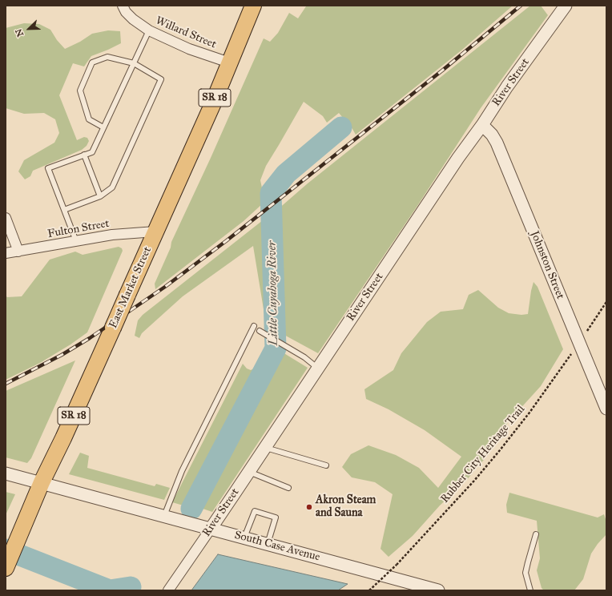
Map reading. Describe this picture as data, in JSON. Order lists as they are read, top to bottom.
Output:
{
  "streets": {
    "main road": ["SR 18", "East Market Street"],
    "street": [
      "Willard Street",
      "River Street",
      "Fulton Street",
      "Johnston Street",
      "South Case Avenue"
    ],
    "path": ["Rubber City Heritage Trail"]
  },
  "crossings": [
    ["Willard Street", "East Market Street"],
    ["River Street", "Johnston Street"],
    ["River Street", "South Case Avenue"],
    ["Fulton Street", "East Market Street"],
    ["Johnston Street", "Rubber City Heritage Trail"],
    ["East Market Street", "South Case Avenue"]
  ],
  "water": ["Little Cuyahoga River"],
  "places": ["Akron Steam and Sauna"],
  "north": "bottom left"
}
